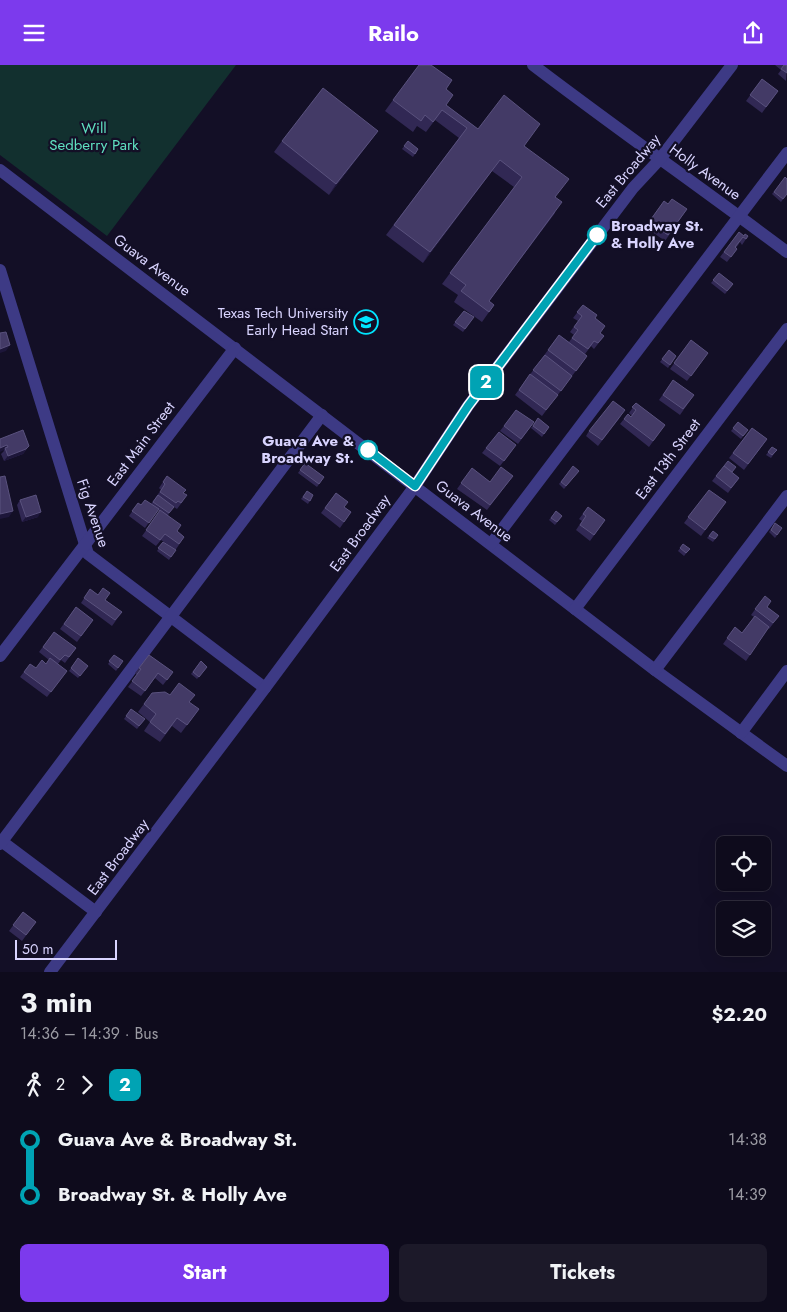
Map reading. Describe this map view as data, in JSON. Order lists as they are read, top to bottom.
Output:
{
  "streets": {
    "street": [
      "East Broadway",
      "Holly Avenue",
      "Guava Avenue",
      "East Main Street",
      "East 13th Street",
      "Fig Avenue"
    ]
  },
  "crossings": [
    ["East Broadway", "Holly Avenue"],
    ["East Broadway", "Guava Avenue"],
    ["East Broadway", "Fig Avenue"],
    ["Guava Avenue", "East Main Street"],
    ["Guava Avenue", "East 13th Street"],
    ["East Main Street", "Fig Avenue"]
  ],
  "parks": ["Will Sedberry Park"],
  "places": {
    "other": ["Broadway St. & Holly Ave", "Guava Ave & Broadway St."],
    "school or university": ["Texas Tech University Early Head Start"]
  },
  "lines": ["bus line 2"],
  "scale_bar": "50 m",
  "page": {
    "header": "Railo",
    "on_map": "2",
    "scale": "50 m",
    "heading": ["3 min", "14:36 – 14:39 · Bus", "$2.20"],
    "legs": ["2", "2"],
    "list": [
      {
        "name": "Guava Ave & Broadway St.",
        "value": "14:38"
      },
      {
        "name": "Broadway St. & Holly Ave",
        "value": "14:39"
      }
    ],
    "buttons": ["Start", "Tickets"]
  }
}
